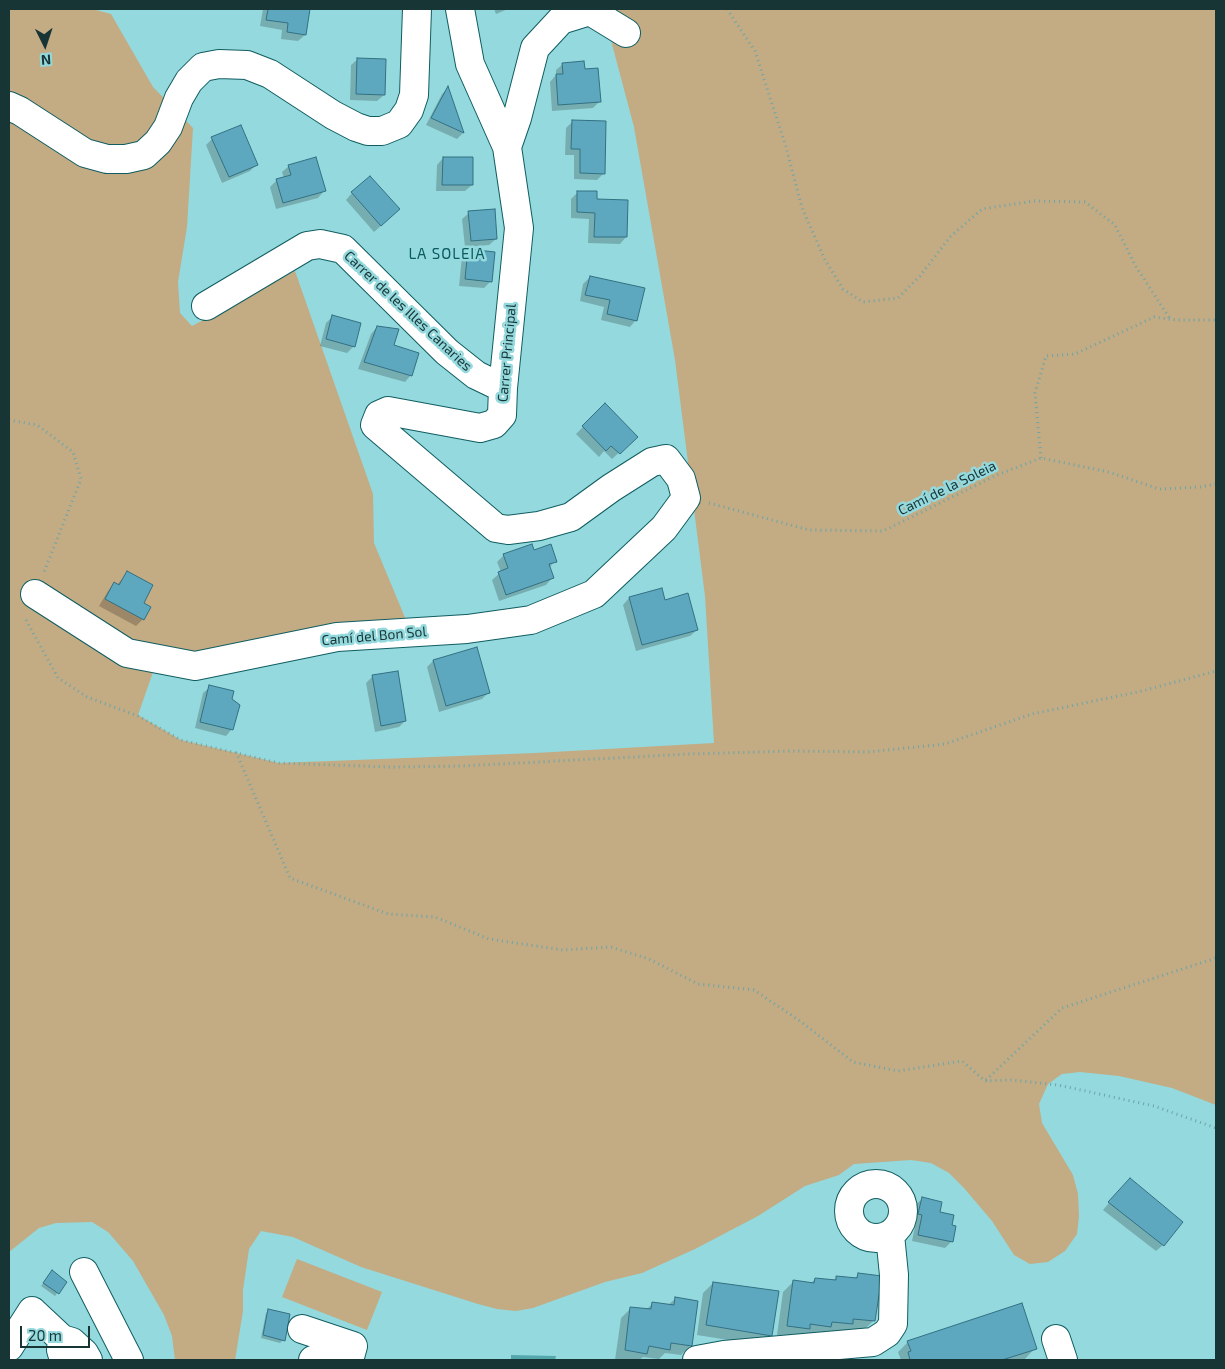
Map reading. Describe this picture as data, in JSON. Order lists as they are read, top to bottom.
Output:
{
  "streets": {
    "street": ["Carrer de les Illes Canaries", "Carrer Principal", "Camí del Bon Sol"],
    "path": ["Camí de la Soleia"]
  },
  "crossings": [
    ["Carrer de les Illes Canaries", "Carrer Principal"],
    ["Carrer Principal", "Camí de la Soleia"],
    ["Carrer Principal", "Camí del Bon Sol"],
    ["Camí de la Soleia", "Camí del Bon Sol"]
  ],
  "districts": ["LA SOLEIA"],
  "scale_bar": "20 m",
  "north": "bottom"
}
